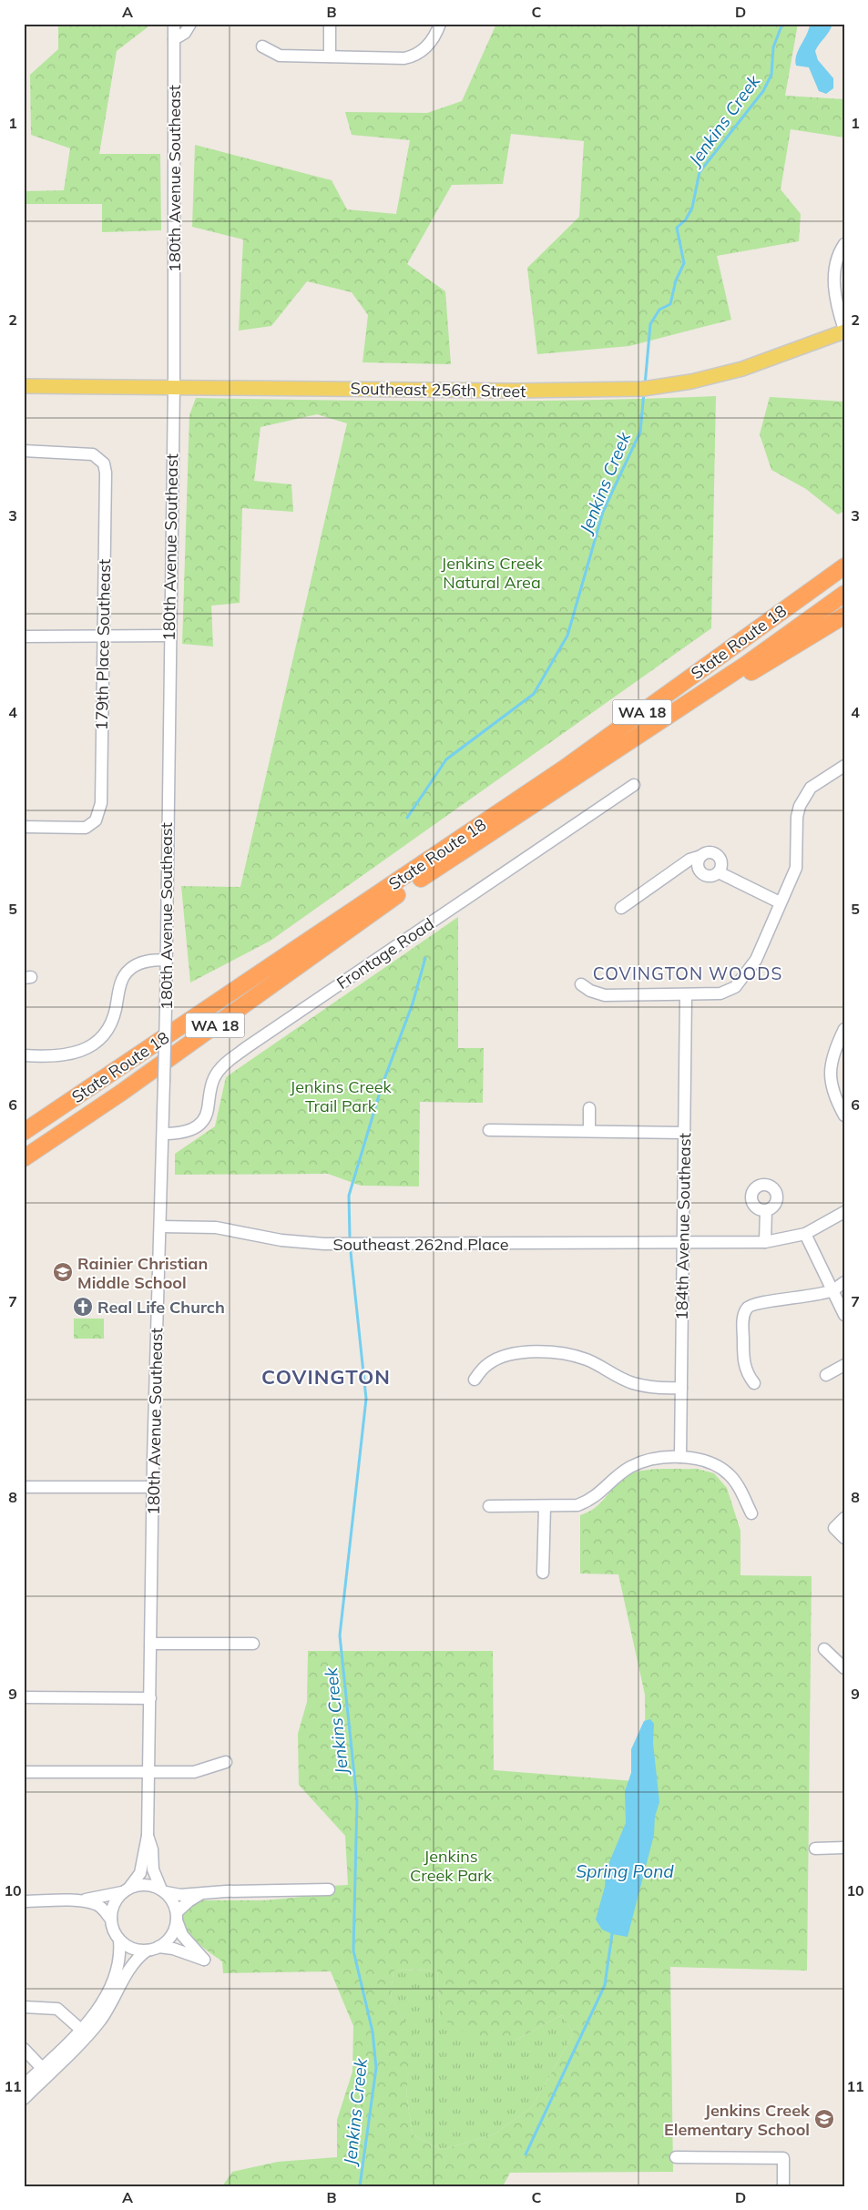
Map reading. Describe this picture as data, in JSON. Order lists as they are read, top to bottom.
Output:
{
  "streets": {
    "highway": ["State Route 18", "WA 18"],
    "main road": ["Southeast 256th Street"],
    "street": [
      "180th Avenue Southeast",
      "179th Place Southeast",
      "Frontage Road",
      "184th Avenue Southeast",
      "Southeast 262nd Place"
    ]
  },
  "crossings": [
    ["180th Avenue Southeast", "Southeast 256th Street"],
    ["180th Avenue Southeast", "Frontage Road"],
    ["180th Avenue Southeast", "Southeast 262nd Place"],
    ["184th Avenue Southeast", "Southeast 262nd Place"]
  ],
  "districts": ["COVINGTON WOODS", "COVINGTON"],
  "water": ["Jenkins Creek", "Spring Pond"],
  "parks": ["Jenkins Creek Natural Area", "Jenkins Creek Trail Park", "Jenkins Creek Park"],
  "places": {
    "school or university": ["Rainier Christian Middle School", "Jenkins Creek Elementary School"],
    "church": ["Real Life Church"]
  },
  "grid": {
    "columns": [
      "A",
      "B",
      "C",
      "D"
    ],
    "rows": [
      "1",
      "2",
      "3",
      "4",
      "5",
      "6",
      "7",
      "8",
      "9",
      "10",
      "11"
    ]
  }
}
